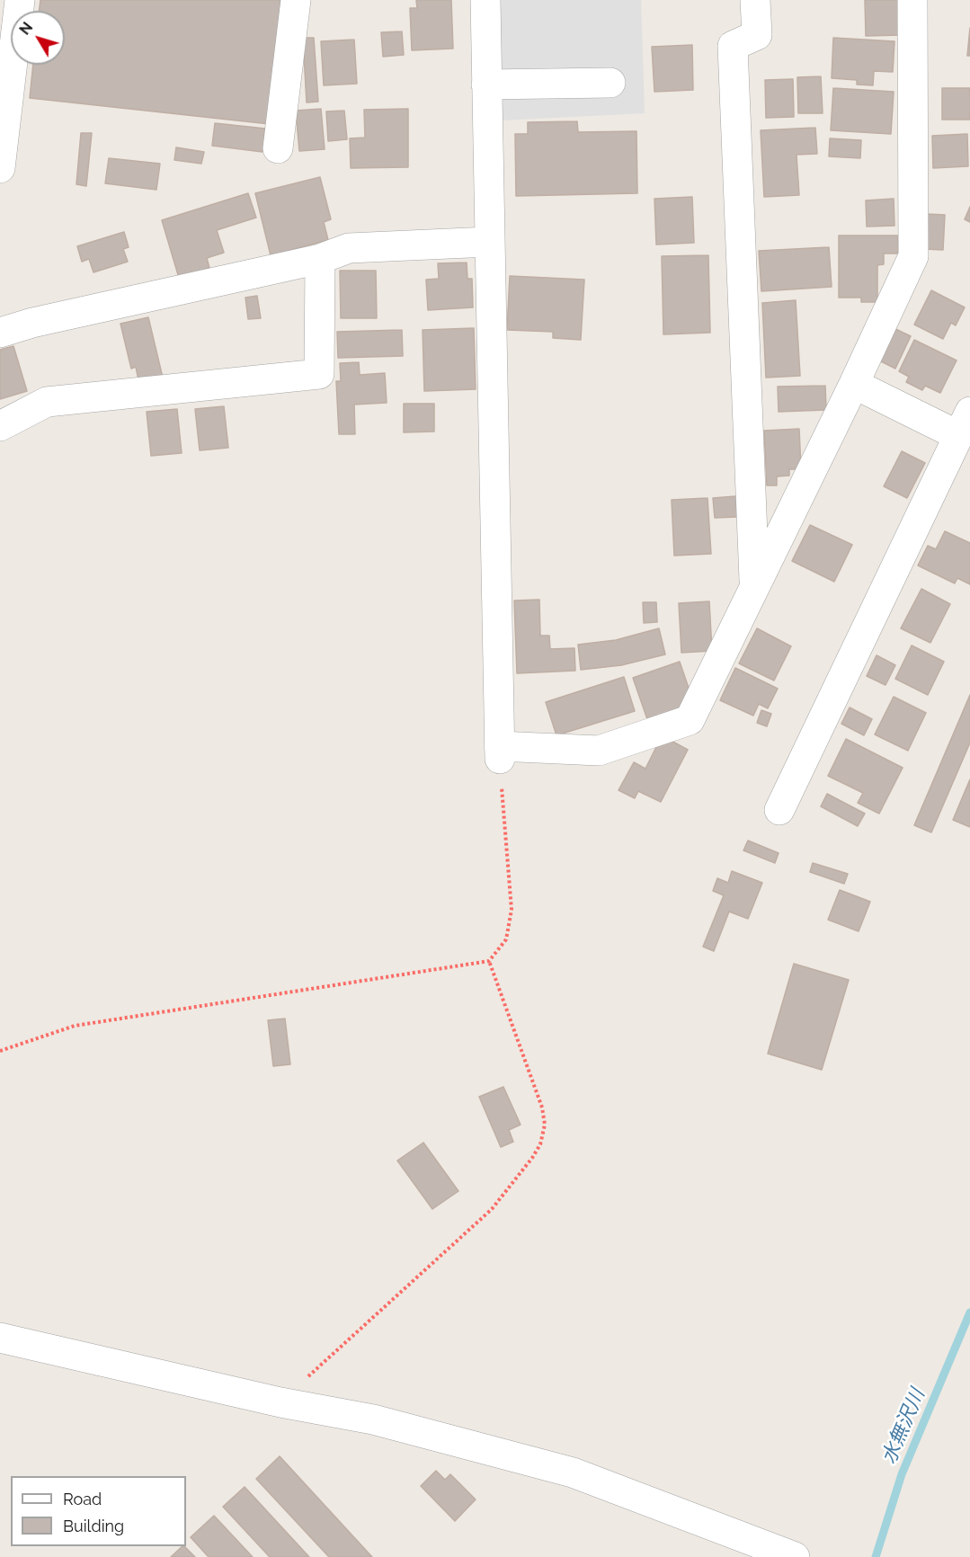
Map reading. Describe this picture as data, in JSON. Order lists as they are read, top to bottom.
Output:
{
  "water": ["水無沢川"],
  "legend": ["Road", "Building"],
  "north": "top left"
}
